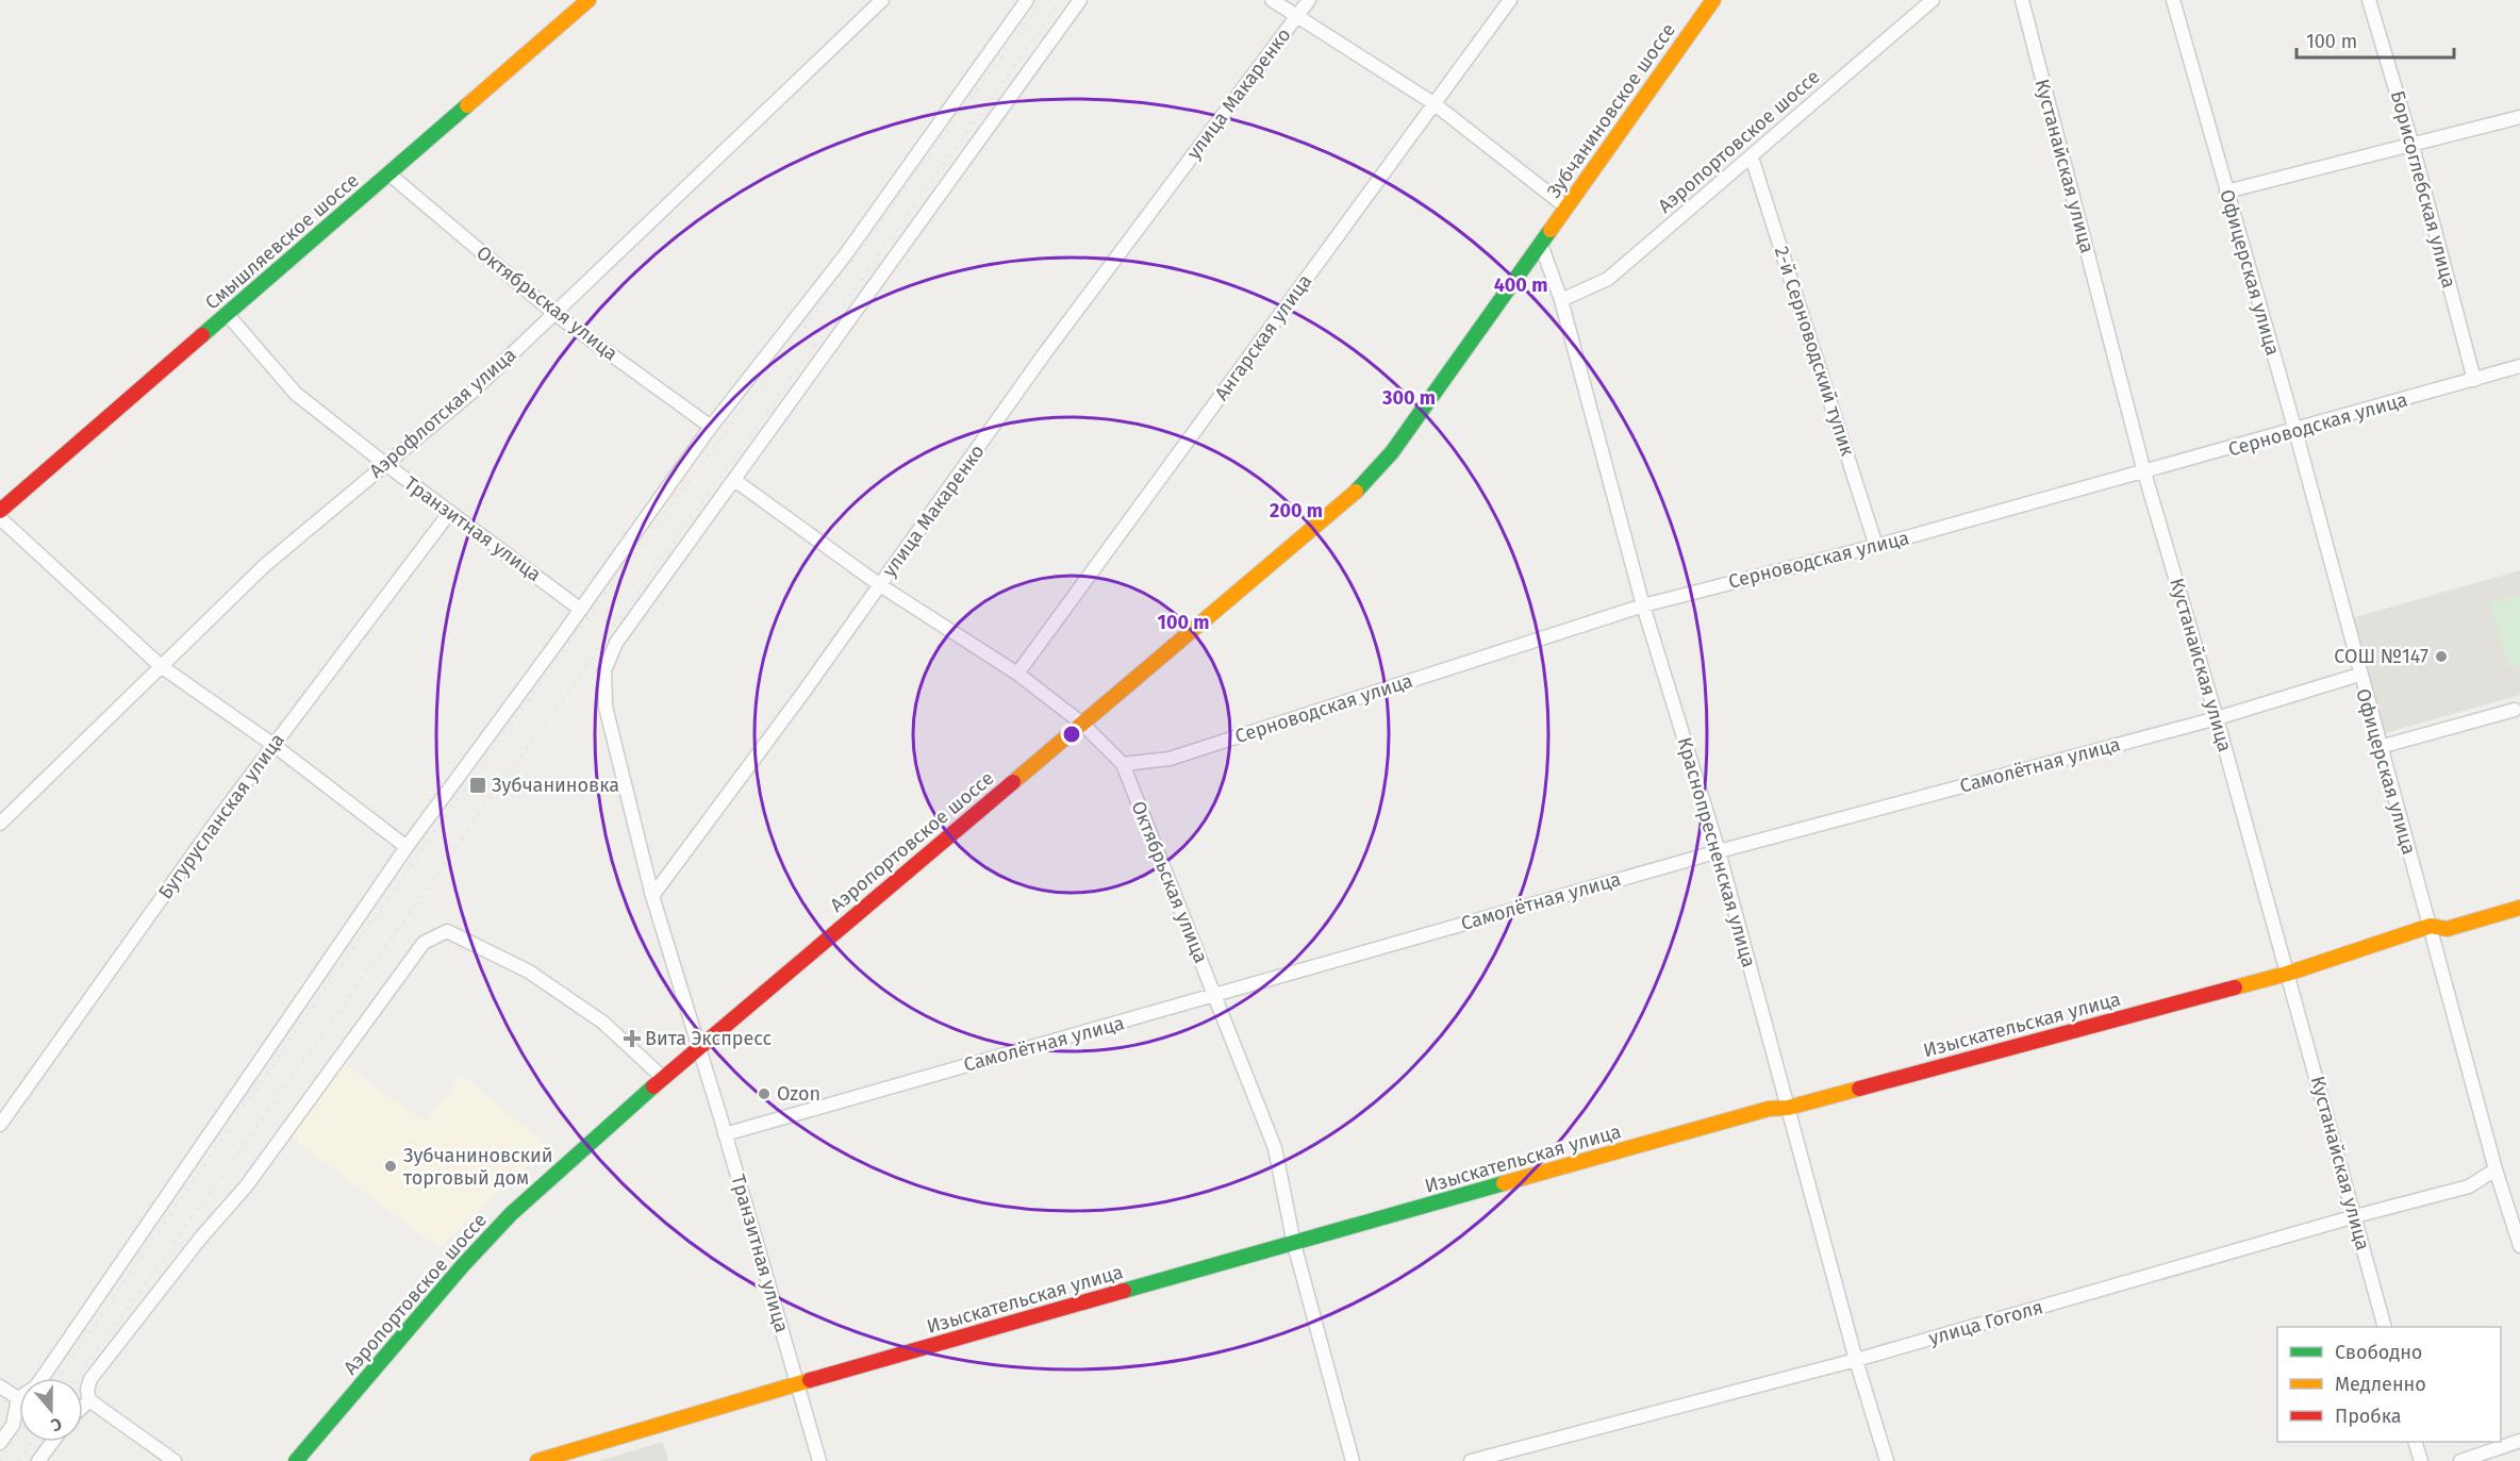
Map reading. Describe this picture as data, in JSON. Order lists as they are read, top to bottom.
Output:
{
  "streets": {
    "street": [
      "улица Макаренко",
      "Зубчаниновское шоссе",
      "Аэропортовское шоссе",
      "Кустанайская улица",
      "Борисоглебская улица",
      "Смышляевское шоссе",
      "Офицерская улица",
      "Октябрьская улица",
      "Ангарская улица",
      "2-й Серноводский тупик",
      "Аэрофлотская улица",
      "Серноводская улица",
      "Транзитная улица",
      "Самолётная улица",
      "Бугурусланская улица",
      "Краснопресненская улица",
      "Изыскательская улица",
      "улица Гоголя"
    ]
  },
  "crossings": [
    ["улица Макаренко", "Октябрьская улица"],
    ["Зубчаниновское шоссе", "Аэропортовское шоссе"],
    ["Зубчаниновское шоссе", "Краснопресненская улица"],
    ["Аэропортовское шоссе", "Октябрьская улица"],
    ["Аэропортовское шоссе", "2-й Серноводский тупик"],
    ["Аэропортовское шоссе", "Транзитная улица"],
    ["Аэропортовское шоссе", "Краснопресненская улица"],
    ["Кустанайская улица", "Серноводская улица"],
    ["Кустанайская улица", "Самолётная улица"],
    ["Кустанайская улица", "Изыскательская улица"],
    ["Кустанайская улица", "улица Гоголя"],
    ["Борисоглебская улица", "Серноводская улица"],
    ["Смышляевское шоссе", "Октябрьская улица"],
    ["Смышляевское шоссе", "Транзитная улица"],
    ["Офицерская улица", "Серноводская улица"],
    ["Офицерская улица", "Самолётная улица"],
    ["Офицерская улица", "Изыскательская улица"],
    ["Офицерская улица", "улица Гоголя"],
    ["Октябрьская улица", "Ангарская улица"],
    ["Октябрьская улица", "Аэрофлотская улица"],
    ["Октябрьская улица", "Серноводская улица"],
    ["Октябрьская улица", "Самолётная улица"],
    ["Октябрьская улица", "Изыскательская улица"],
    ["2-й Серноводский тупик", "Серноводская улица"],
    ["Аэрофлотская улица", "Транзитная улица"],
    ["Серноводская улица", "Краснопресненская улица"],
    ["Транзитная улица", "Самолётная улица"],
    ["Транзитная улица", "Бугурусланская улица"],
    ["Транзитная улица", "Изыскательская улица"],
    ["Самолётная улица", "Краснопресненская улица"],
    ["Краснопресненская улица", "Изыскательская улица"],
    ["Краснопресненская улица", "улица Гоголя"]
  ],
  "places": {
    "other": ["СОШ №147", "Ozon", "Зубчаниновский торговый дом"],
    "transit": ["Зубчаниновка"],
    "health": ["Вита Экспресс"]
  },
  "legend": ["Свободно", "Медленно", "Пробка"],
  "scale_bar": "100 m",
  "north": "bottom",
  "rings": [
    "400 m",
    "300 m",
    "200 m",
    "100 m"
  ]
}
